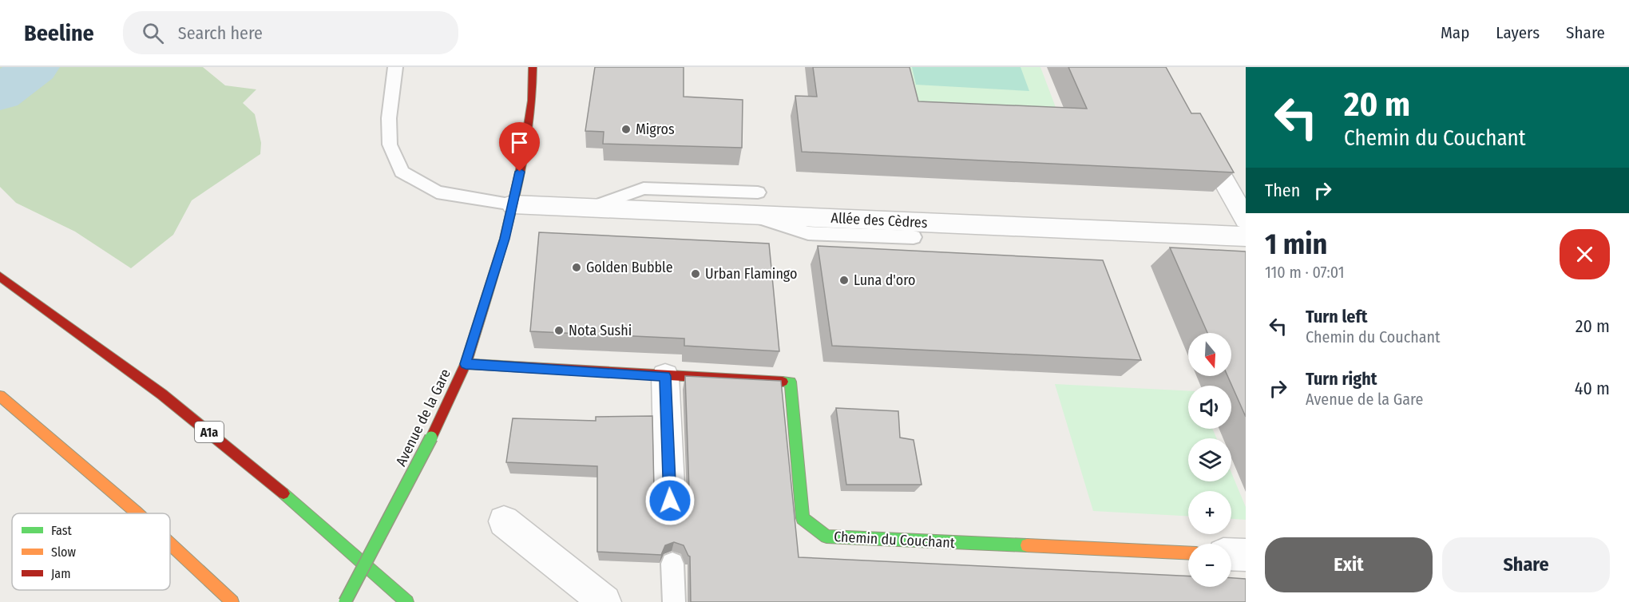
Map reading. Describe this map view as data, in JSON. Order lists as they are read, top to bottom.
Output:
{
  "streets": {
    "main road": ["Avenue de la Gare", "A1a", "Chemin du Couchant"],
    "street": ["Allée des Cèdres"]
  },
  "crossings": [
    ["Allée des Cèdres", "Avenue de la Gare"],
    ["Avenue de la Gare", "Chemin du Couchant"]
  ],
  "places": [
    "Migros",
    "Golden Bubble",
    "Urban Flamingo",
    "Luna d'oro",
    "Nota Sushi"
  ],
  "legend": ["Fast", "Slow", "Jam"],
  "north": "bottom",
  "page": {
    "header": "Beeline",
    "search": "Search here",
    "nav": ["Map", "Layers", "Share"],
    "turn": ["20 m", "Chemin du Couchant"],
    "then": "Then",
    "heading": ["1 min", "110 m · 07:01"],
    "list": [
      {
        "name": "Turn left",
        "note": "Chemin du Couchant",
        "value": "20 m"
      },
      {
        "name": "Turn right",
        "note": "Avenue de la Gare",
        "value": "40 m"
      }
    ],
    "map_buttons": ["+", "−"],
    "buttons": ["Exit", "Share"]
  }
}
